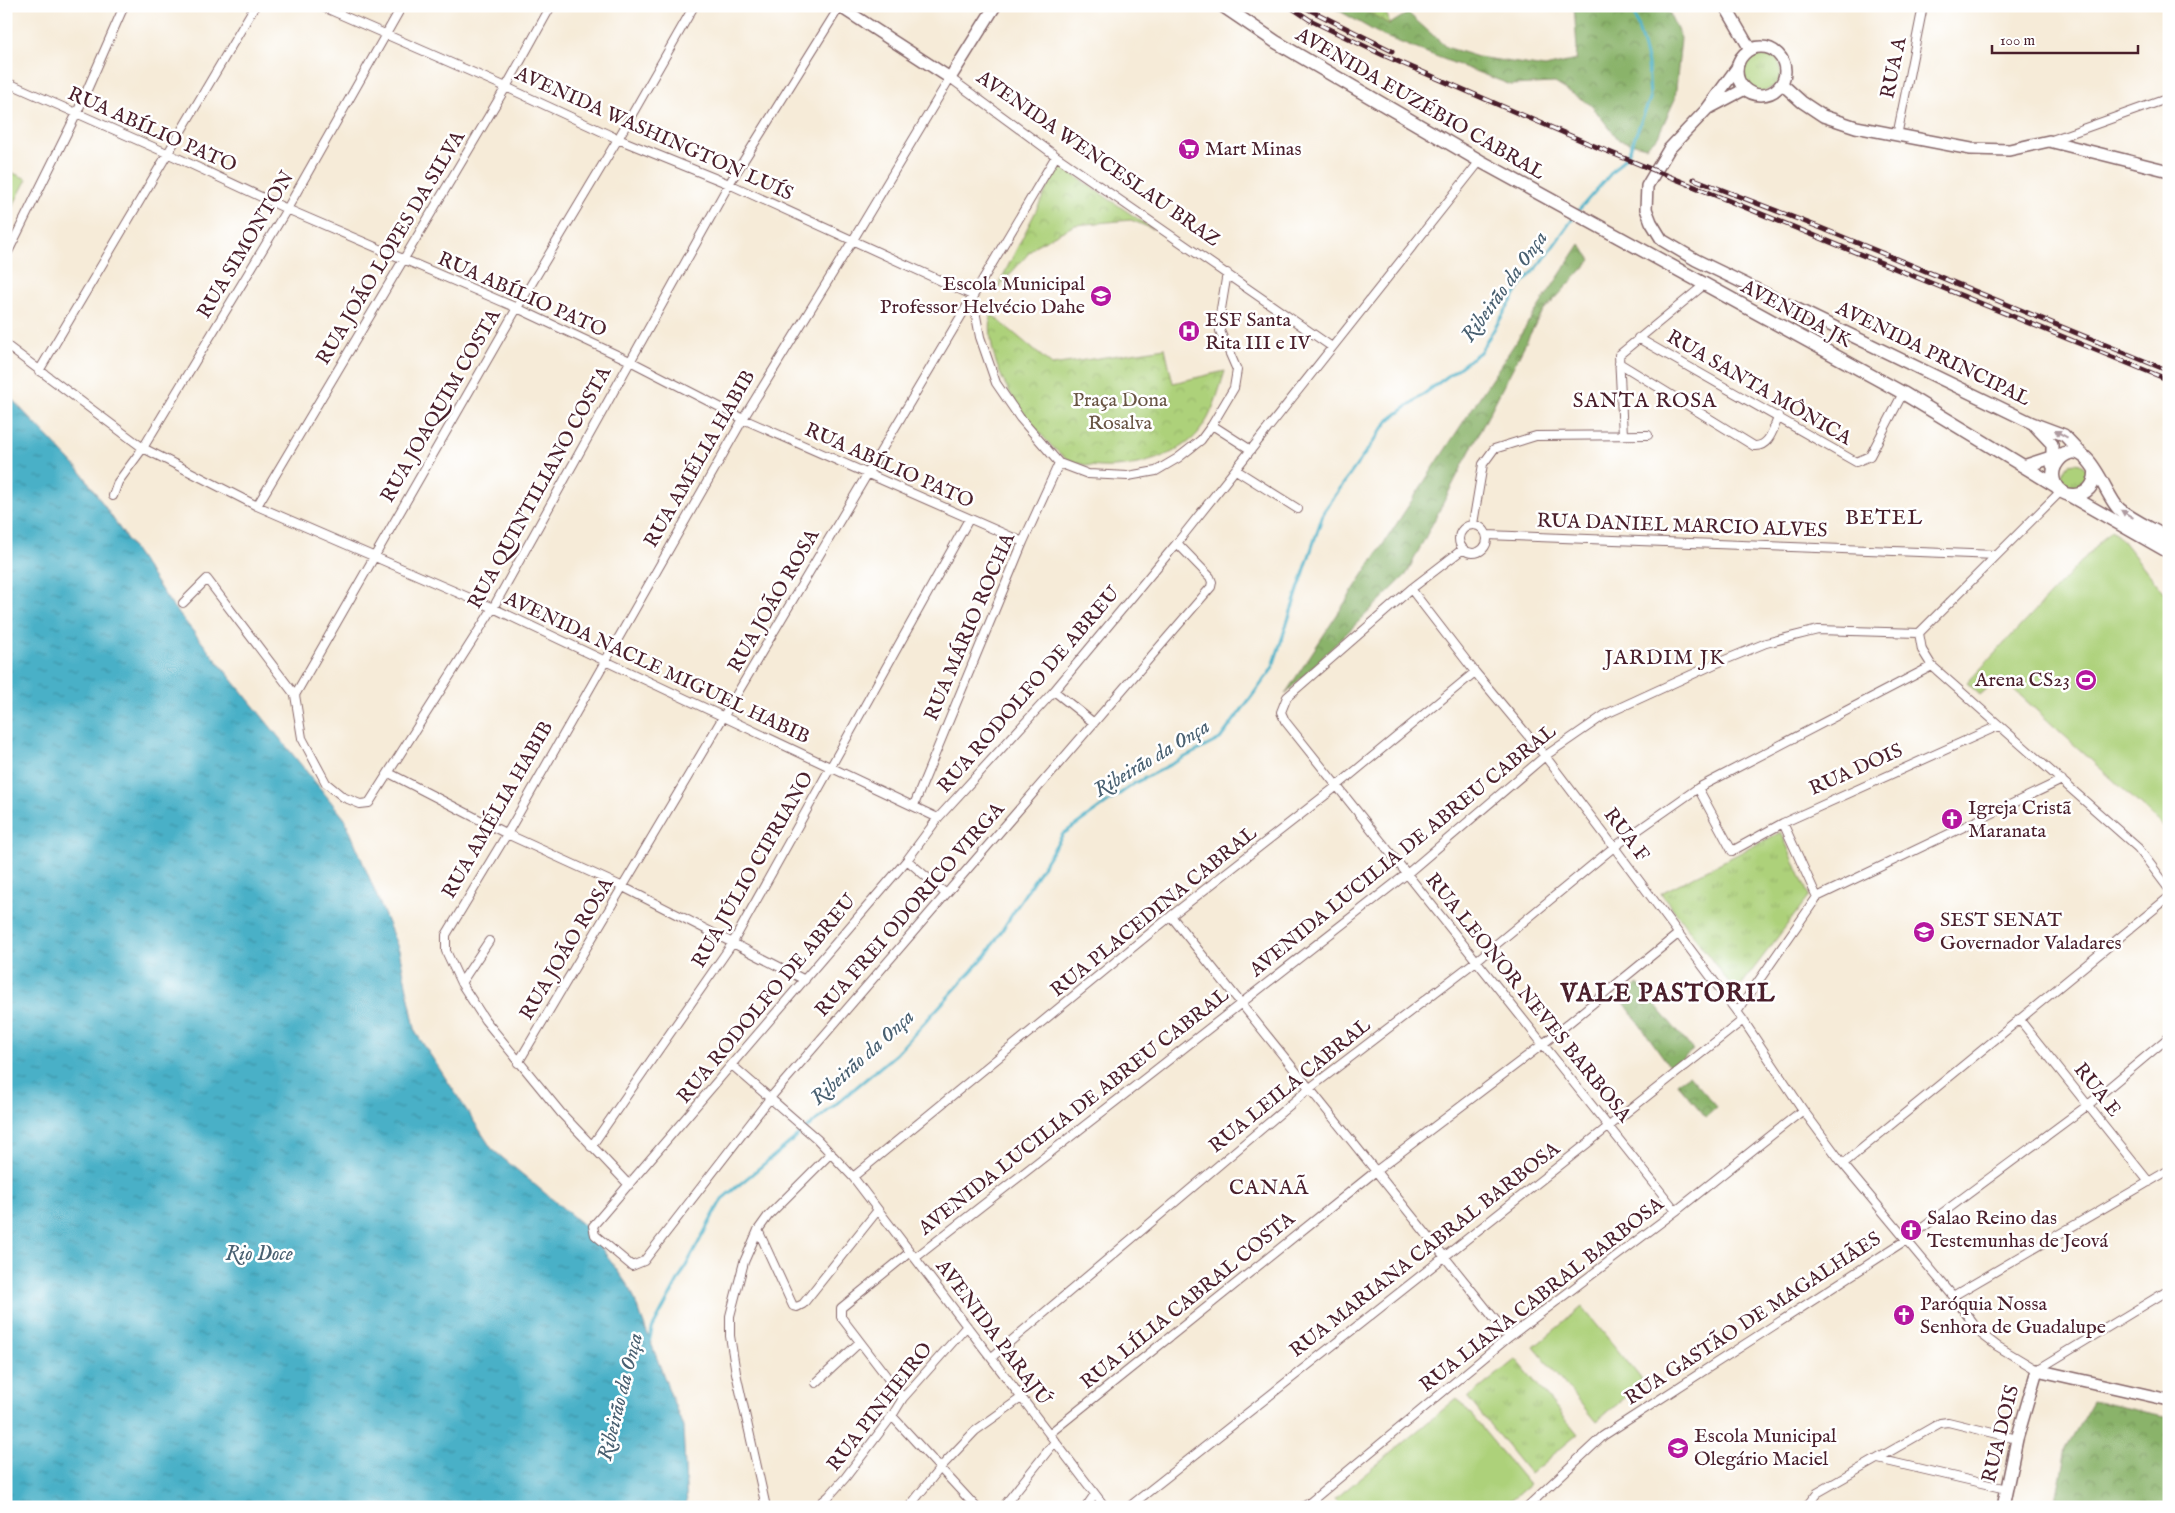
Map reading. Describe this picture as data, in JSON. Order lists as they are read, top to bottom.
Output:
{
  "streets": {
    "main road": ["AVENIDA EUZÉBIO CABRAL", "AVENIDA JK"],
    "street": [
      "RUA A",
      "RUA ABÍLIO PATO",
      "AVENIDA WASHINGTON LUÍS",
      "AVENIDA WENCESLAU BRAZ",
      "RUA SIMONTON",
      "RUA JOÃO LOPES DA SILVA",
      "AVENIDA PRINCIPAL",
      "RUA SANTA MÔNICA",
      "RUA JOAQUIM COSTA",
      "RUA AMÉLIA HABIB",
      "RUA QUINTILIANO COSTA",
      "RUA DANIEL MARCIO ALVES",
      "RUA JOÃO ROSA",
      "RUA MÁRIO ROCHA",
      "AVENIDA NACLE MIGUEL HABIB",
      "RUA RODOLFO DE ABREU",
      "RUA DOIS",
      "RUA F",
      "AVENIDA LUCILIA DE ABREU CABRAL",
      "RUA JÚLIO CIPRIANO",
      "RUA FREI ODORICO VIRGA",
      "RUA PLACEDINA CABRAL",
      "RUA LEONOR NEVES BARBOSA",
      "RUA LEILA CABRAL",
      "RUA E",
      "RUA MARIANA CABRAL BARBOSA",
      "RUA LIANA CABRAL BARBOSA",
      "RUA LÍLIA CABRAL COSTA",
      "RUA GASTÃO DE MAGALHÃES",
      "AVENIDA PARAJÚ",
      "RUA PINHEIRO"
    ]
  },
  "crossings": [
    ["AVENIDA EUZÉBIO CABRAL", "AVENIDA JK"],
    ["AVENIDA EUZÉBIO CABRAL", "RUA RODOLFO DE ABREU"],
    ["RUA ABÍLIO PATO", "RUA SIMONTON"],
    ["RUA ABÍLIO PATO", "RUA JOÃO LOPES DA SILVA"],
    ["RUA ABÍLIO PATO", "RUA JOAQUIM COSTA"],
    ["RUA ABÍLIO PATO", "RUA AMÉLIA HABIB"],
    ["RUA ABÍLIO PATO", "RUA QUINTILIANO COSTA"],
    ["RUA ABÍLIO PATO", "RUA JOÃO ROSA"],
    ["RUA ABÍLIO PATO", "RUA MÁRIO ROCHA"],
    ["RUA ABÍLIO PATO", "RUA JÚLIO CIPRIANO"],
    ["AVENIDA WASHINGTON LUÍS", "RUA SIMONTON"],
    ["AVENIDA WASHINGTON LUÍS", "RUA JOÃO LOPES DA SILVA"],
    ["AVENIDA WASHINGTON LUÍS", "RUA JOAQUIM COSTA"],
    ["AVENIDA WASHINGTON LUÍS", "RUA AMÉLIA HABIB"],
    ["AVENIDA WASHINGTON LUÍS", "RUA QUINTILIANO COSTA"],
    ["AVENIDA WASHINGTON LUÍS", "RUA JOÃO ROSA"],
    ["AVENIDA WENCESLAU BRAZ", "RUA AMÉLIA HABIB"],
    ["AVENIDA WENCESLAU BRAZ", "RUA QUINTILIANO COSTA"],
    ["AVENIDA WENCESLAU BRAZ", "RUA JOÃO ROSA"],
    ["AVENIDA WENCESLAU BRAZ", "RUA RODOLFO DE ABREU"],
    ["RUA SIMONTON", "AVENIDA NACLE MIGUEL HABIB"],
    ["RUA JOÃO LOPES DA SILVA", "AVENIDA NACLE MIGUEL HABIB"],
    ["AVENIDA JK", "AVENIDA PRINCIPAL"],
    ["AVENIDA JK", "RUA SANTA MÔNICA"],
    ["RUA JOAQUIM COSTA", "RUA QUINTILIANO COSTA"],
    ["RUA JOAQUIM COSTA", "AVENIDA NACLE MIGUEL HABIB"],
    ["RUA AMÉLIA HABIB", "AVENIDA NACLE MIGUEL HABIB"],
    ["RUA QUINTILIANO COSTA", "AVENIDA NACLE MIGUEL HABIB"],
    ["RUA JOÃO ROSA", "AVENIDA NACLE MIGUEL HABIB"],
    ["RUA MÁRIO ROCHA", "AVENIDA NACLE MIGUEL HABIB"],
    ["AVENIDA NACLE MIGUEL HABIB", "RUA RODOLFO DE ABREU"],
    ["AVENIDA NACLE MIGUEL HABIB", "RUA JÚLIO CIPRIANO"],
    ["RUA RODOLFO DE ABREU", "RUA FREI ODORICO VIRGA"],
    ["RUA RODOLFO DE ABREU", "AVENIDA PARAJÚ"],
    ["RUA DOIS", "RUA F"],
    ["RUA DOIS", "RUA LEILA CABRAL"],
    ["RUA F", "AVENIDA LUCILIA DE ABREU CABRAL"],
    ["RUA F", "RUA PLACEDINA CABRAL"],
    ["RUA F", "RUA LEONOR NEVES BARBOSA"],
    ["RUA F", "RUA LEILA CABRAL"],
    ["RUA F", "RUA MARIANA CABRAL BARBOSA"],
    ["RUA F", "RUA LIANA CABRAL BARBOSA"],
    ["RUA F", "RUA LÍLIA CABRAL COSTA"],
    ["RUA F", "RUA GASTÃO DE MAGALHÃES"],
    ["AVENIDA LUCILIA DE ABREU CABRAL", "RUA LEONOR NEVES BARBOSA"],
    ["AVENIDA LUCILIA DE ABREU CABRAL", "AVENIDA PARAJÚ"],
    ["RUA FREI ODORICO VIRGA", "AVENIDA PARAJÚ"],
    ["RUA PLACEDINA CABRAL", "RUA LEONOR NEVES BARBOSA"],
    ["RUA PLACEDINA CABRAL", "AVENIDA PARAJÚ"],
    ["RUA LEONOR NEVES BARBOSA", "RUA LEILA CABRAL"],
    ["RUA LEONOR NEVES BARBOSA", "RUA MARIANA CABRAL BARBOSA"],
    ["RUA LEONOR NEVES BARBOSA", "RUA LIANA CABRAL BARBOSA"],
    ["RUA LEONOR NEVES BARBOSA", "RUA LÍLIA CABRAL COSTA"],
    ["RUA LEILA CABRAL", "AVENIDA PARAJÚ"],
    ["RUA E", "RUA GASTÃO DE MAGALHÃES"],
    ["RUA LÍLIA CABRAL COSTA", "AVENIDA PARAJÚ"],
    ["AVENIDA PARAJÚ", "RUA PINHEIRO"]
  ],
  "districts": [
    "SANTA ROSA",
    "BETEL",
    "JARDIM JK",
    "VALE PASTORIL",
    "CANAÃ"
  ],
  "water": ["Ribeirão da Onça", "Rio Doce"],
  "parks": ["Praça Dona Rosalva"],
  "places": {
    "supermarket": ["Mart Minas"],
    "school or university": ["Escola Municipal Professor Helvécio Dahe", "SEST SENAT Governador Valadares", "Escola Municipal Olegário Maciel"],
    "hospital": ["ESF Santa Rita III e IV"],
    "sports": ["Arena CS23"],
    "church": ["Igreja Cristã Maranata", "Salao Reino das Testemunhas de Jeová", "Paróquia Nossa Senhora de Guadalupe"]
  },
  "scale_bar": "100 m"
}
